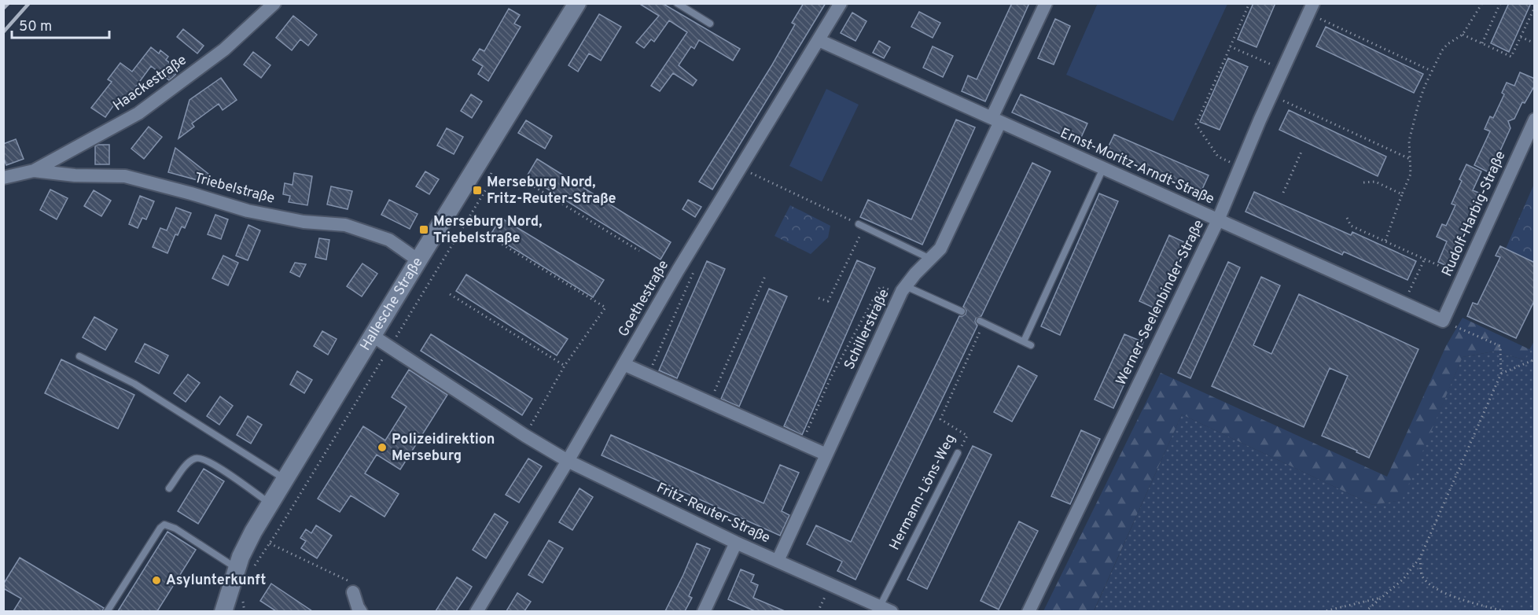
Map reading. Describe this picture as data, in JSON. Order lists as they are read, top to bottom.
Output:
{
  "streets": {
    "main road": ["Hallesche Straße"],
    "street": [
      "Haackestraße",
      "Ernst-Moritz-Arndt-Straße",
      "Triebelstraße",
      "Rudolf-Harbig-Straße",
      "Goethestraße",
      "Werner-Seelenbinder-Straße",
      "Schillerstraße",
      "Fritz-Reuter-Straße"
    ],
    "lane": ["Hermann-Löns-Weg"]
  },
  "crossings": [
    ["Haackestraße", "Triebelstraße"],
    ["Ernst-Moritz-Arndt-Straße", "Rudolf-Harbig-Straße"],
    ["Ernst-Moritz-Arndt-Straße", "Goethestraße"],
    ["Ernst-Moritz-Arndt-Straße", "Werner-Seelenbinder-Straße"],
    ["Ernst-Moritz-Arndt-Straße", "Schillerstraße"],
    ["Triebelstraße", "Hallesche Straße"],
    ["Goethestraße", "Fritz-Reuter-Straße"],
    ["Hallesche Straße", "Fritz-Reuter-Straße"],
    ["Schillerstraße", "Fritz-Reuter-Straße"],
    ["Hermann-Löns-Weg", "Fritz-Reuter-Straße"]
  ],
  "places": {
    "transit": ["Merseburg Nord, Fritz-Reuter-Straße", "Merseburg Nord, Triebelstraße"],
    "other": ["Polizeidirektion Merseburg", "Asylunterkunft"]
  },
  "scale_bar": "50 m"
}
